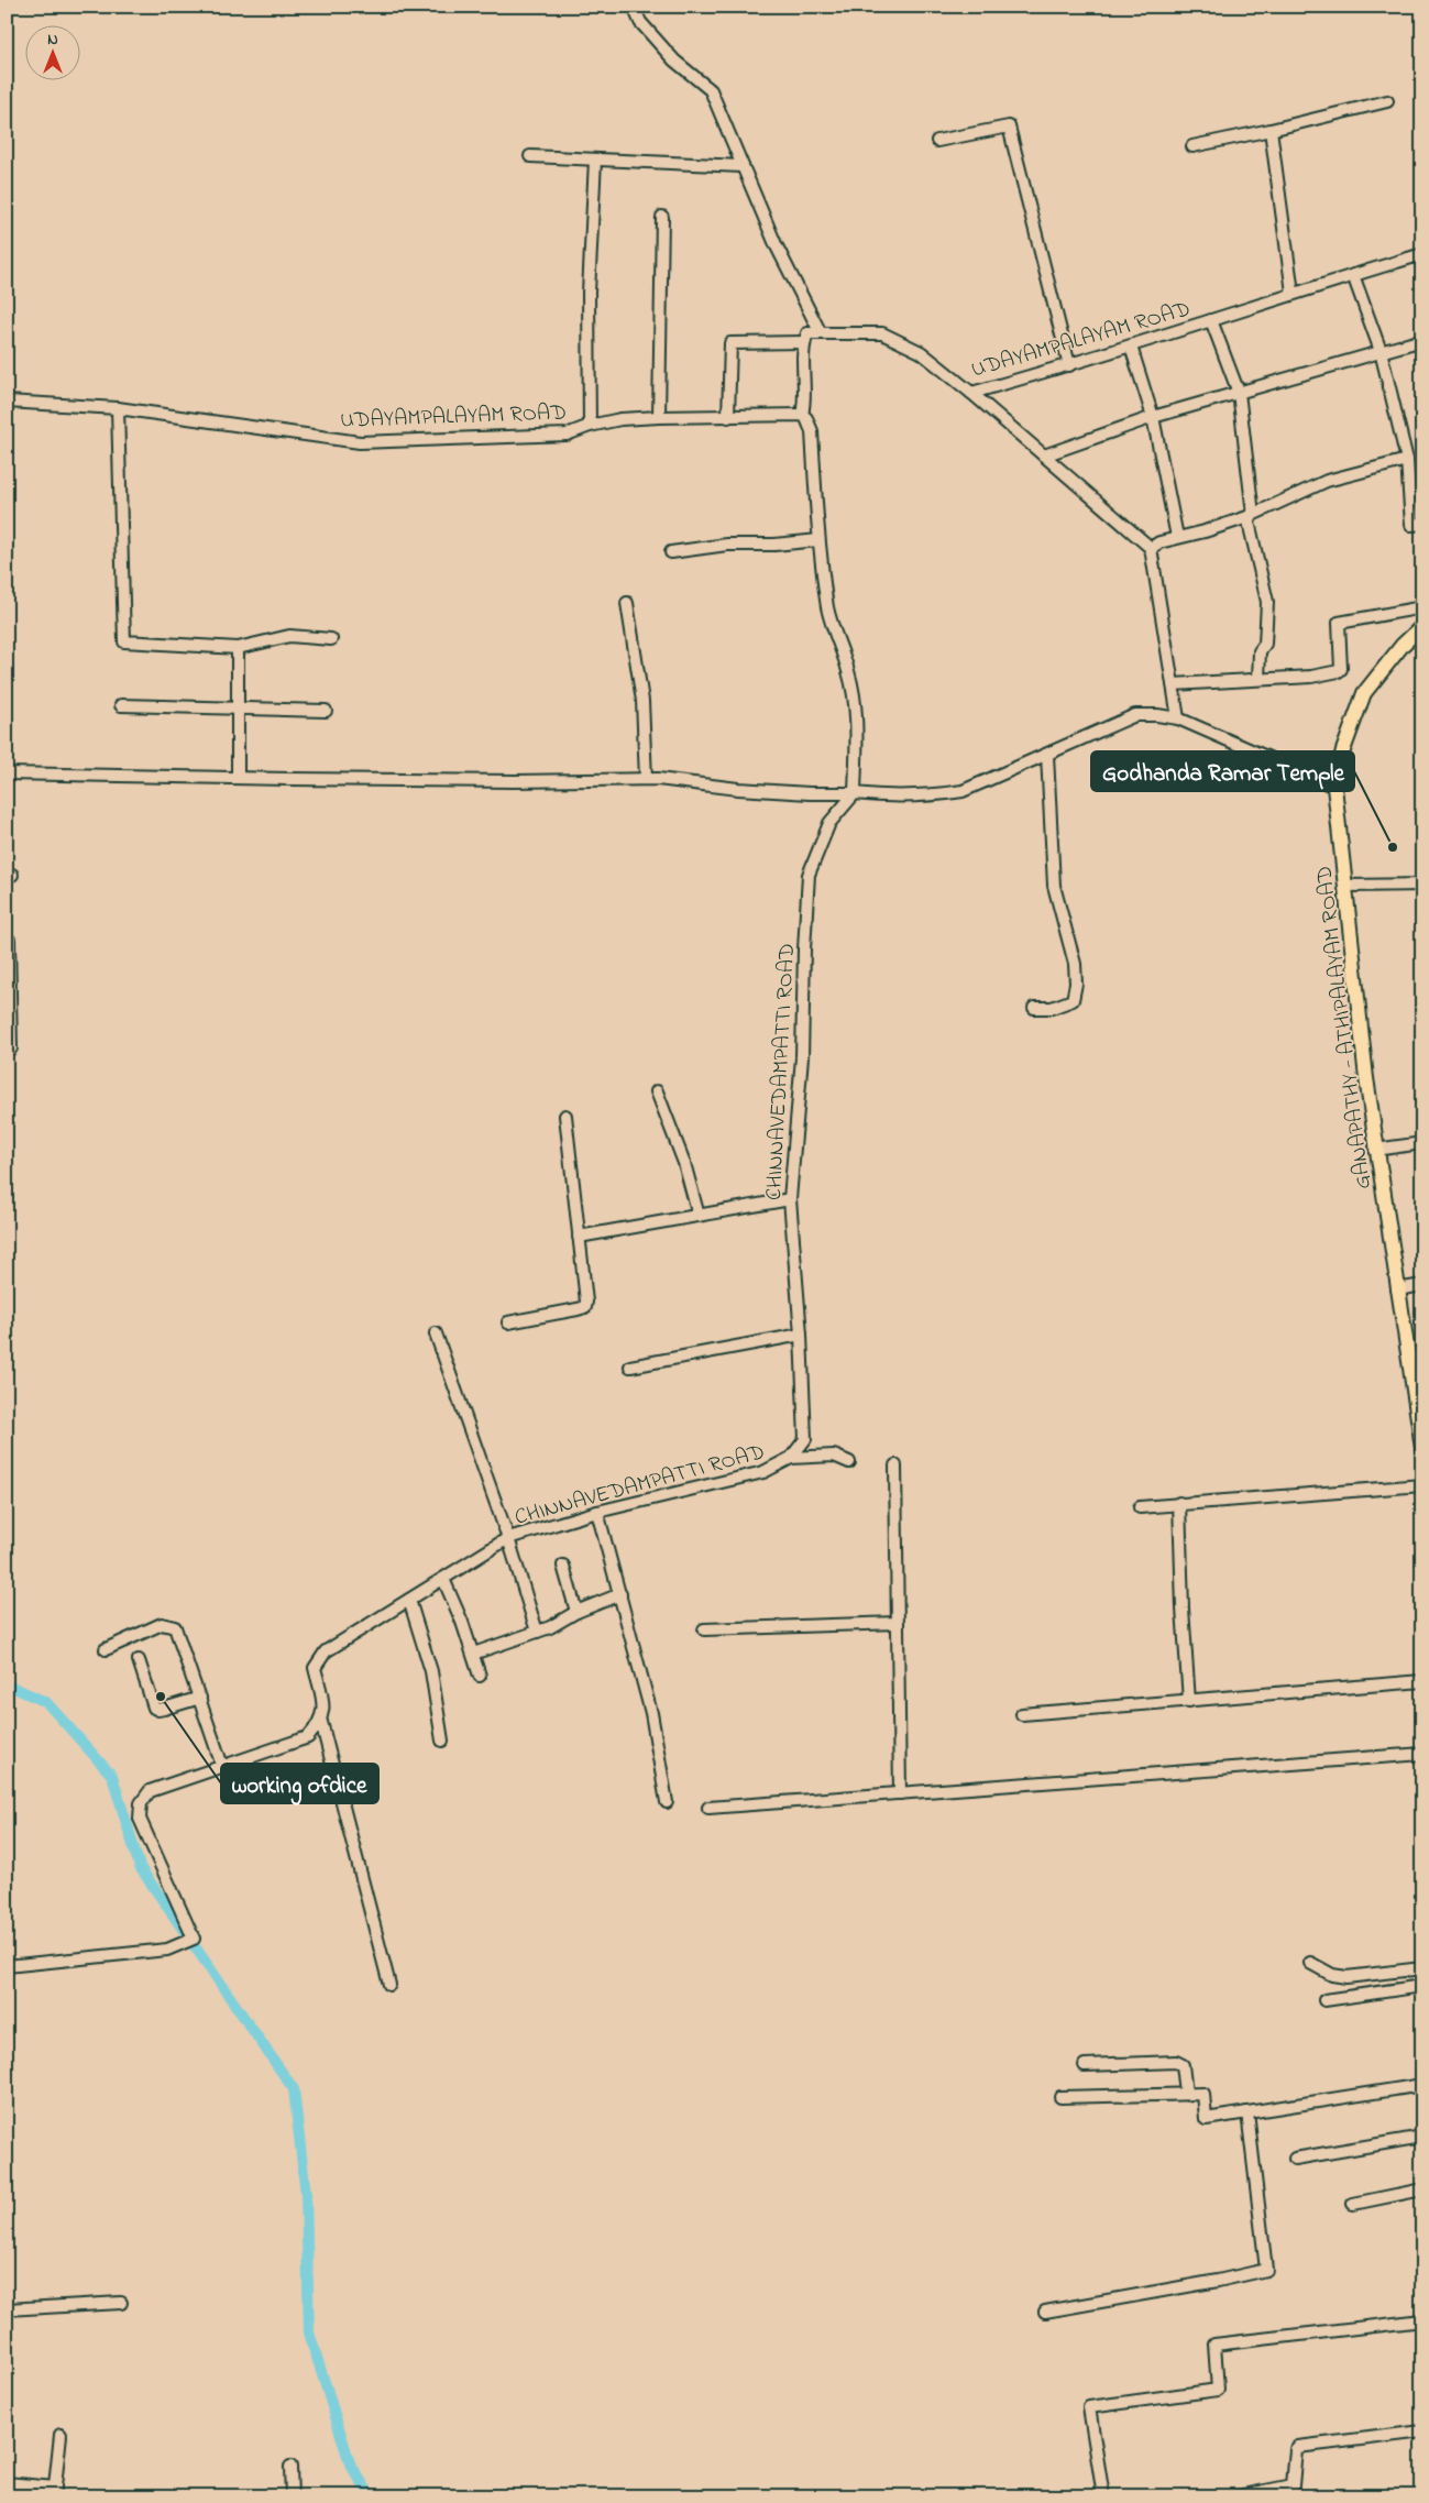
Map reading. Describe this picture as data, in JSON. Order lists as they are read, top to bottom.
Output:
{
  "streets": {
    "main road": ["GANAPATHY - ATHIPALAYAM ROAD"],
    "street": ["UDAYAMPALAYAM ROAD", "CHINNAVEDAMPATTI ROAD"]
  },
  "places": ["Godhanda Ramar Temple", "working ofdice"],
  "north": "top"
}
